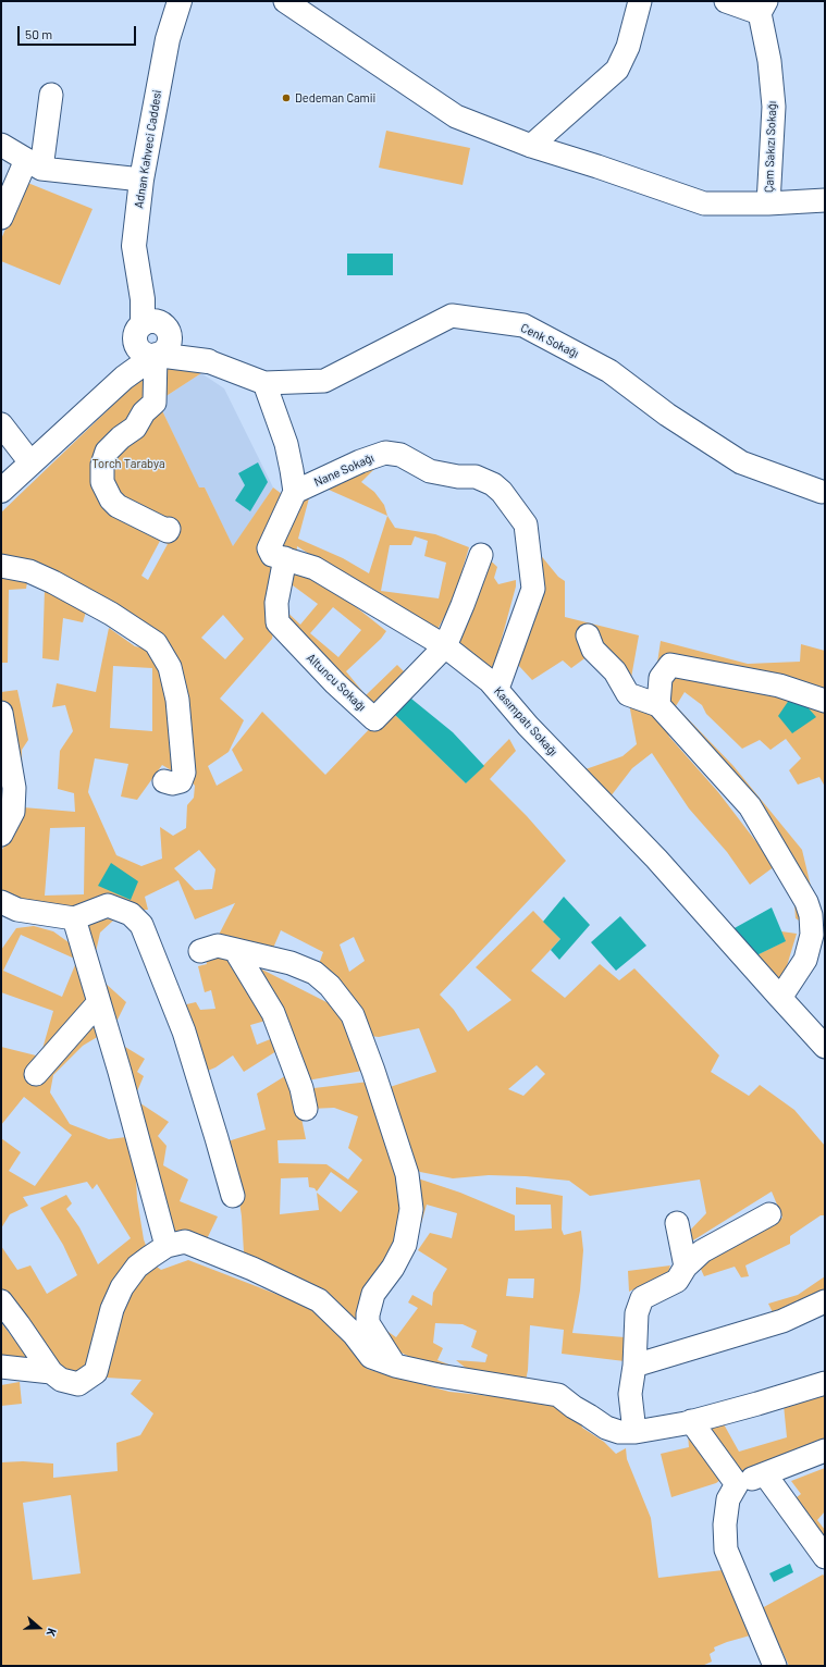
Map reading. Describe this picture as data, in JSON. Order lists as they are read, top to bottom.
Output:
{
  "streets": {
    "main road": ["Adnan Kahveci Caddesi"],
    "street": [
      "Çam Sakızı Sokağı",
      "Cenk Sokağı",
      "Nane Sokağı",
      "Altuncu Sokağı",
      "Kasımpatı Sokağı"
    ]
  },
  "crossings": [
    ["Nane Sokağı", "Kasımpatı Sokağı"],
    ["Altuncu Sokağı", "Kasımpatı Sokağı"]
  ],
  "parks": ["Torch Tarabya"],
  "places": ["Dedeman Camii"],
  "scale_bar": "50 m",
  "north": "right"
}
